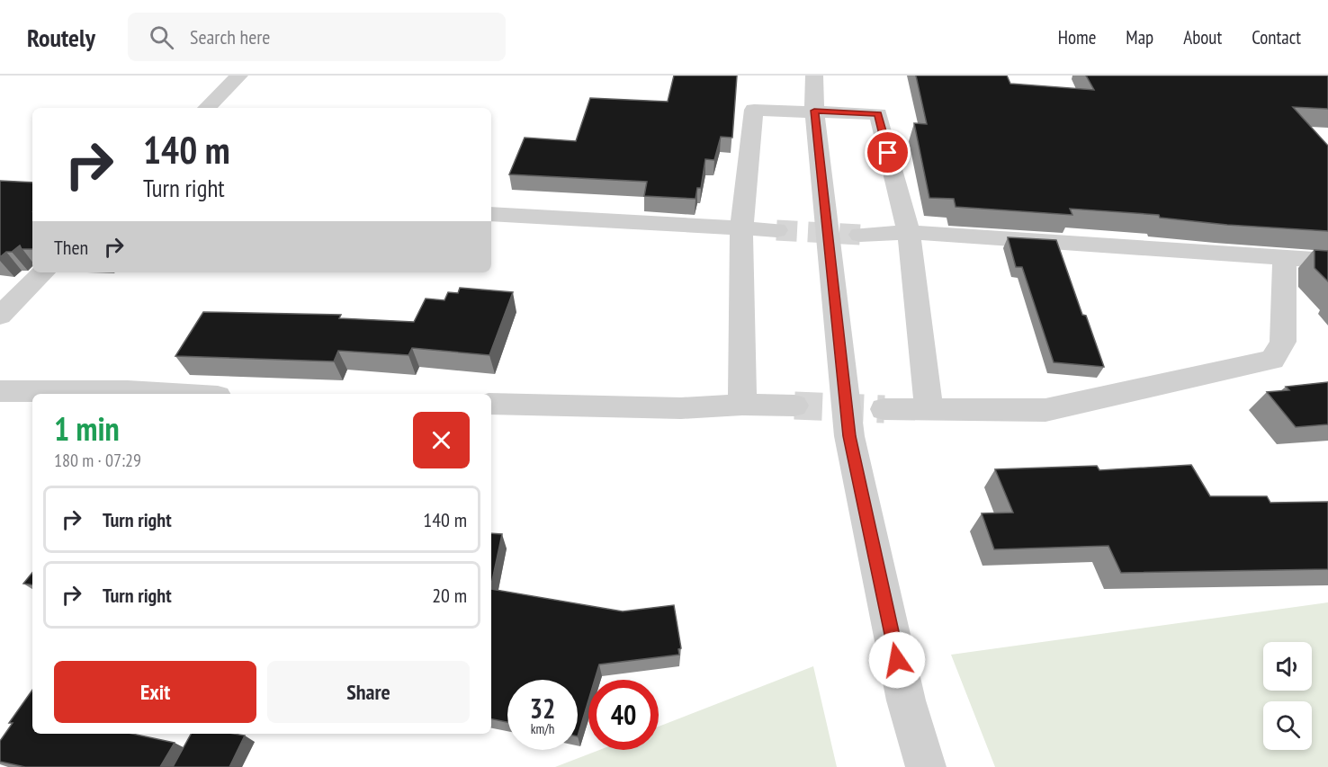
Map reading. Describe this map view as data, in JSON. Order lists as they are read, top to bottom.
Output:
{
  "page": {
    "header": "Routely",
    "search": "Search here",
    "nav": [
      "Home",
      "Map",
      "About",
      "Contact"
    ],
    "turn": ["140 m", "Turn right"],
    "then": "Then",
    "heading": ["1 min", "180 m · 07:29"],
    "list": [
      {
        "name": "Turn right",
        "value": "140 m"
      },
      {
        "name": "Turn right",
        "value": "20 m"
      }
    ],
    "buttons": ["Exit", "Share"],
    "speed": "32 km/h",
    "limit": "40"
  }
}
